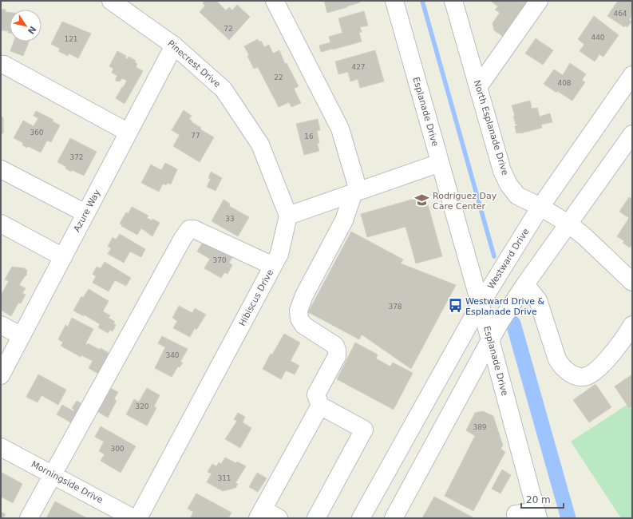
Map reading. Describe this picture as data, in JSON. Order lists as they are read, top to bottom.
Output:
{
  "streets": {
    "street": [
      "Pinecrest Drive",
      "Esplanade Drive",
      "North Esplanade Drive",
      "Azure Way",
      "Westward Drive",
      "Hibiscus Drive",
      "Morningside Drive"
    ]
  },
  "crossings": [
    ["Pinecrest Drive", "Azure Way"],
    ["Pinecrest Drive", "Hibiscus Drive"],
    ["Esplanade Drive", "Westward Drive"],
    ["North Esplanade Drive", "Westward Drive"]
  ],
  "places": {
    "school or university": ["Rodriguez Day Care Center"],
    "bus stop": ["Westward Drive & Esplanade Drive"]
  },
  "house_numbers": [
    "464",
    "72",
    "440",
    "121",
    "427",
    "22",
    "408",
    "360",
    "77",
    "16",
    "372",
    "33",
    "370",
    "378",
    "340",
    "320",
    "389",
    "300",
    "311"
  ],
  "scale_bar": "20 m",
  "north": "bottom right"
}
